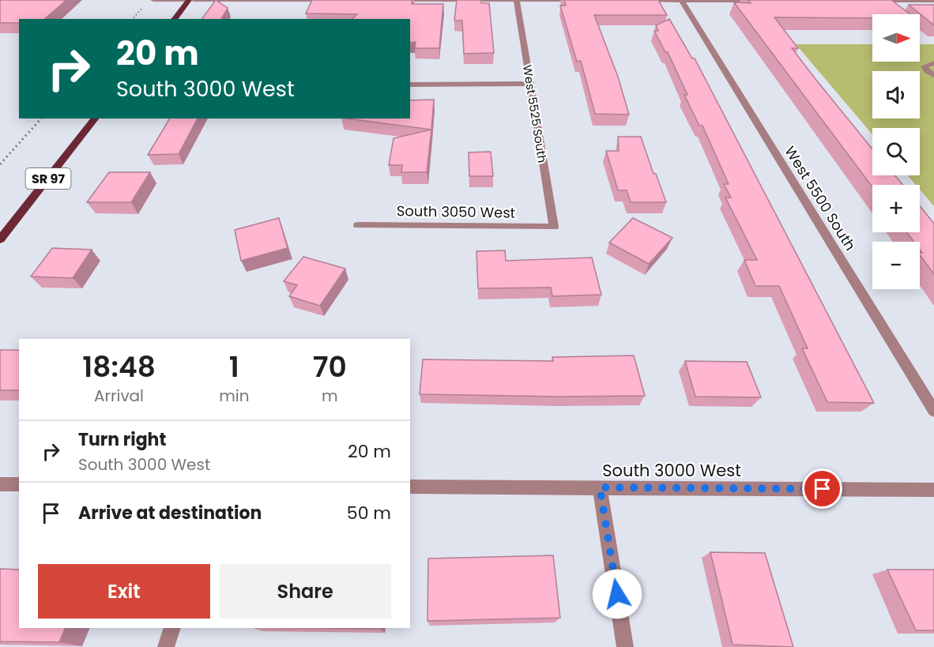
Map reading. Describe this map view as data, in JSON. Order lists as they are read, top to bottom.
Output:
{
  "streets": {
    "main road": ["SR 97"],
    "street": [
      "West 5525 South",
      "West 5500 South",
      "South 3050 West",
      "South 3000 West"
    ]
  },
  "crossings": [
    ["West 5525 South", "South 3050 West"]
  ],
  "north": "right",
  "page": {
    "map_buttons": ["+", "−"],
    "turn": ["20 m", "South 3000 West"],
    "eta": [
      "18:48",
      "Arrival",
      "1",
      "min",
      "70",
      "m"
    ],
    "list": [
      {
        "name": "Turn right",
        "note": "South 3000 West",
        "value": "20 m"
      },
      {
        "name": "Arrive at destination",
        "value": "50 m"
      }
    ],
    "buttons": ["Exit", "Share"]
  }
}
